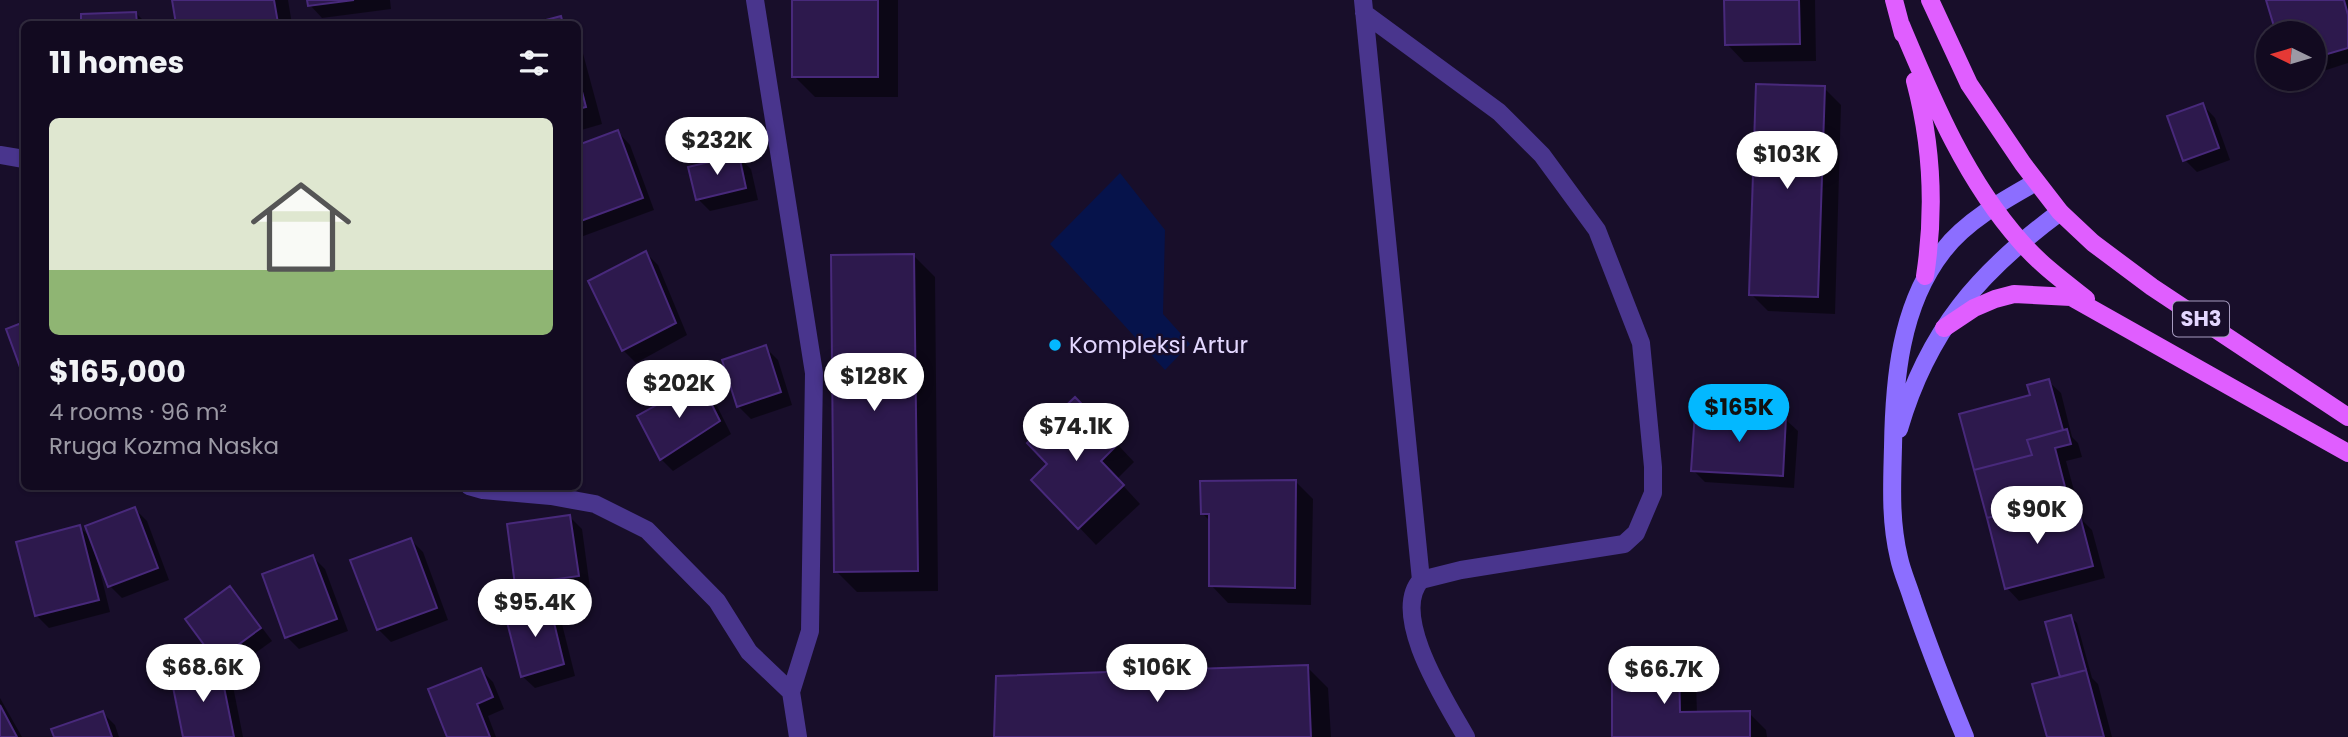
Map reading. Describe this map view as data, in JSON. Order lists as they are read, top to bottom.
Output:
{
  "streets": {
    "main road": ["SH3"]
  },
  "places": ["Kompleksi Artur"],
  "north": "left",
  "page": {
    "heading": "11 homes",
    "list": [
      {
        "name": "$165,000",
        "note": "4 rooms · 96 m² · Rruga Kozma Naska"
      }
    ],
    "price": [
      "$232K",
      "$103K",
      "$128K",
      "$202K",
      "$165K",
      "$74.1K",
      "$90K",
      "$95.4K",
      "$68.6K",
      "$106K",
      "$66.7K"
    ]
  }
}
